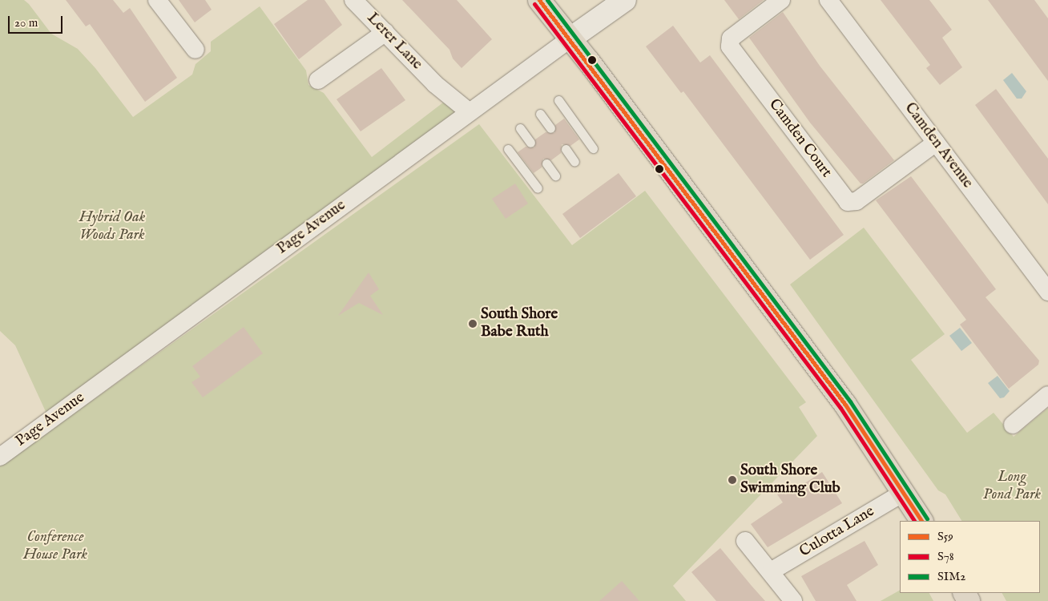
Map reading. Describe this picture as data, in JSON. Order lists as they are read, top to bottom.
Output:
{
  "streets": {
    "street": [
      "Lerer Lane",
      "Camden Court",
      "Camden Avenue",
      "Page Avenue",
      "Culotta Lane"
    ]
  },
  "crossings": [
    ["Lerer Lane", "Page Avenue"],
    ["Camden Court", "Camden Avenue"]
  ],
  "parks": ["Hybrid Oak Woods Park", "Long Pond Park", "Conference House Park"],
  "places": ["South Shore Babe Ruth", "South Shore Swimming Club"],
  "lines": ["transit line S59", "transit line SIM2", "transit line S78"],
  "legend": ["S59", "S78", "SIM2"],
  "scale_bar": "20 m"
}
